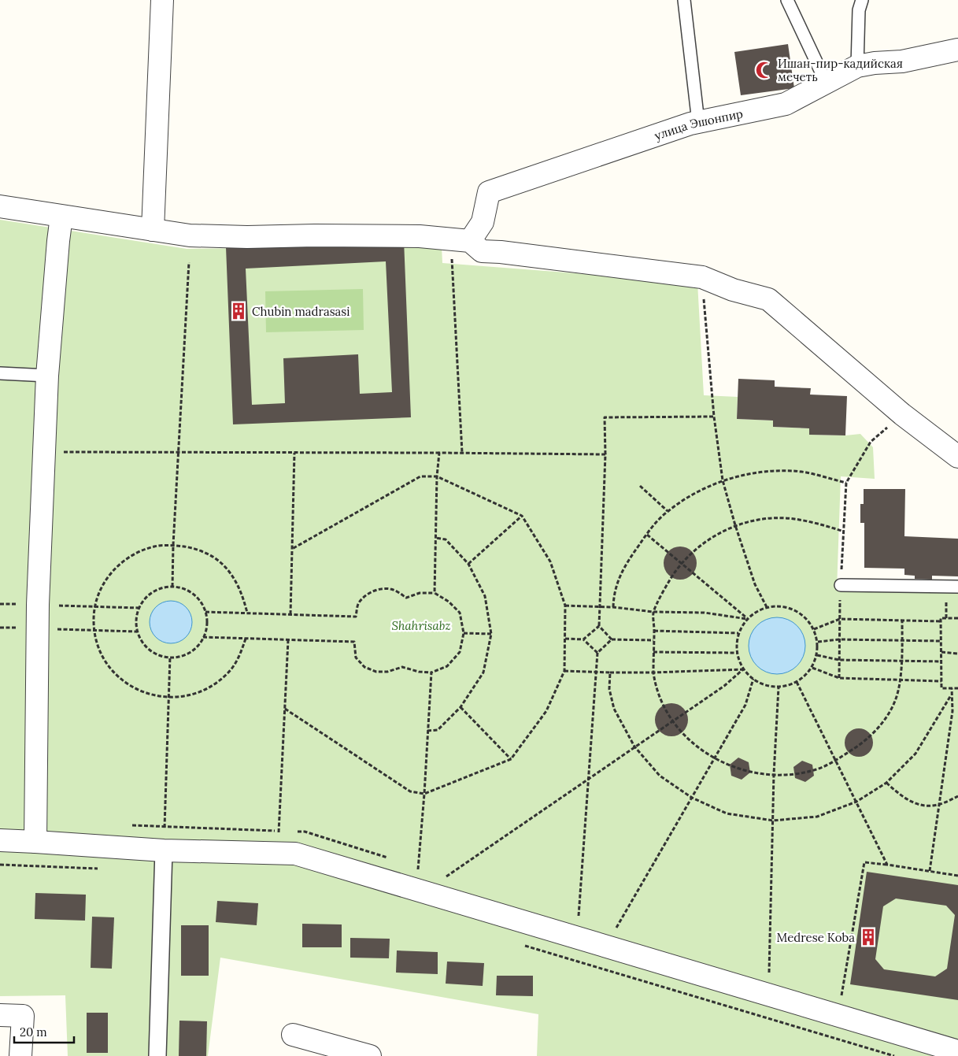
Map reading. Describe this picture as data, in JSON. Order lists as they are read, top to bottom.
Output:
{
  "streets": {
    "street": ["улица Эшонпир"]
  },
  "parks": ["Shahrisabz"],
  "places": {
    "mosque": ["Ишан-пир-кадийская мечеть"],
    "building": ["Chubin madrasasi", "Medrese Koba"]
  },
  "scale_bar": "20 m"
}
